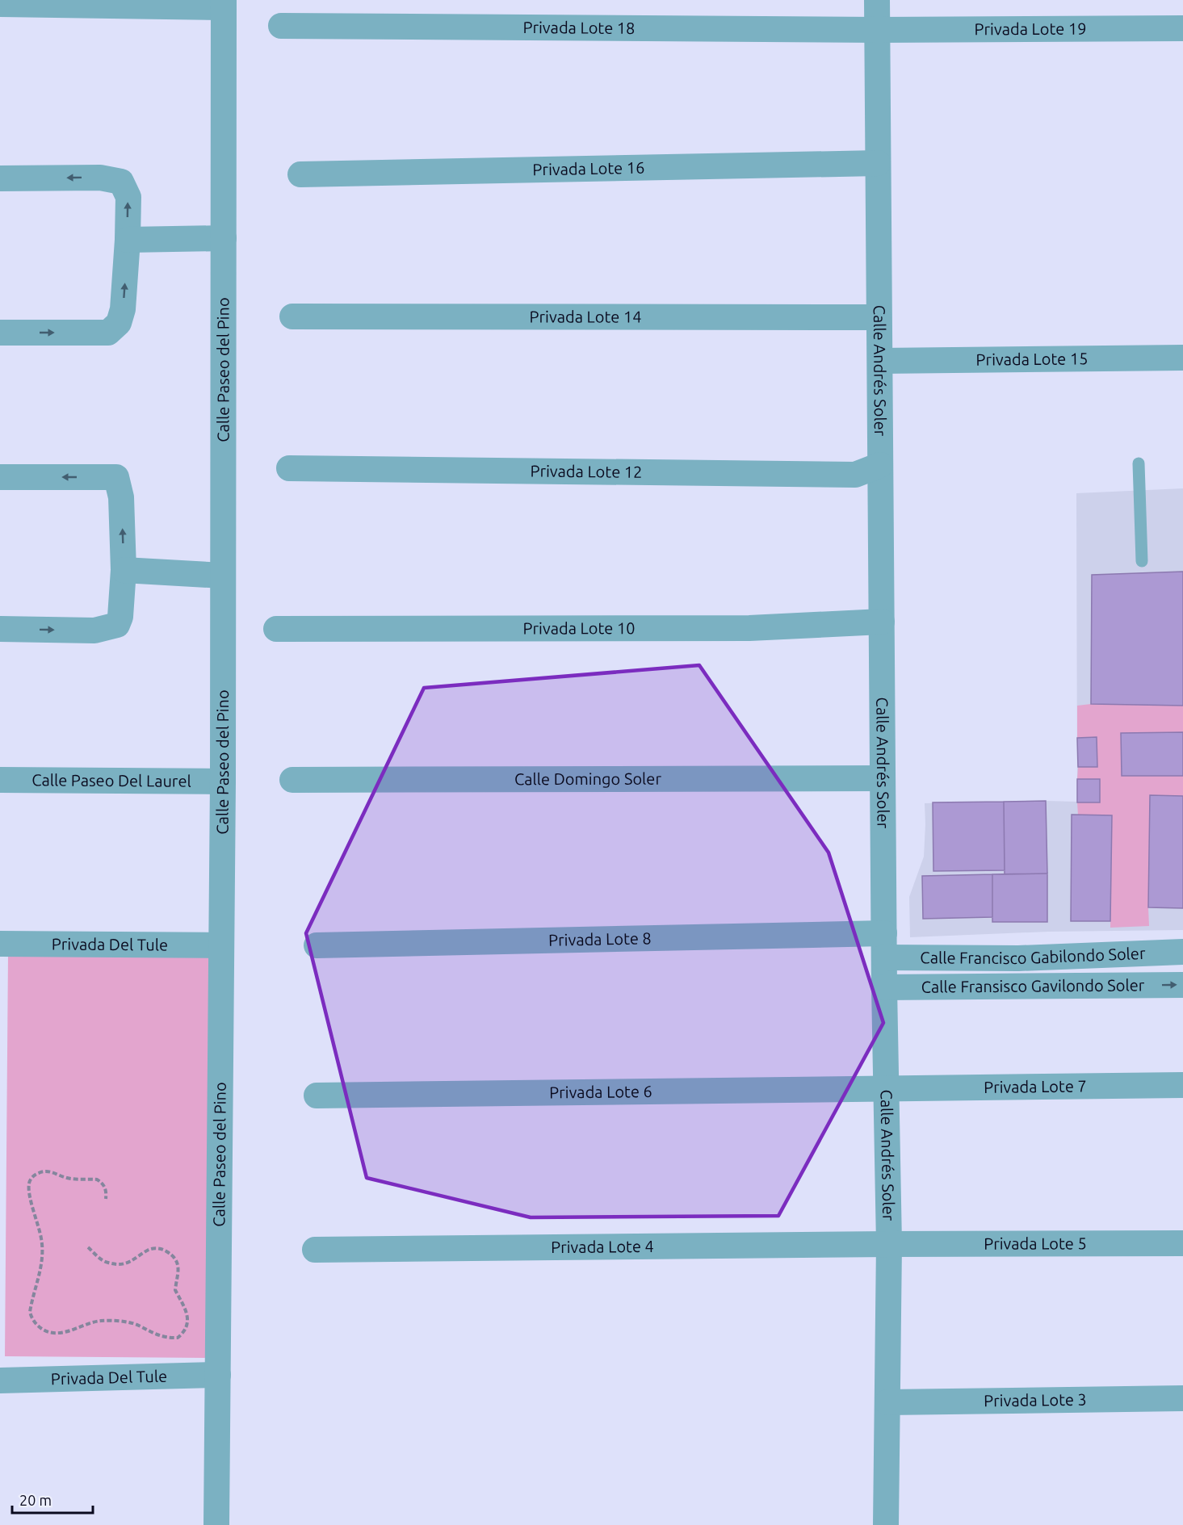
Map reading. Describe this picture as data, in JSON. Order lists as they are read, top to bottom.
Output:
{
  "streets": {
    "street": [
      "Privada Lote 18",
      "Privada Lote 19",
      "Privada Lote 16",
      "Privada Lote 14",
      "Privada Lote 15",
      "Calle Paseo del Pino",
      "Calle Andrés Soler",
      "Privada Lote 12",
      "Privada Lote 10",
      "Calle Domingo Soler",
      "Calle Paseo Del Laurel",
      "Privada Lote 8",
      "Privada Del Tule",
      "Calle Francisco Gabilondo Soler",
      "Calle Fransisco Gavilondo Soler",
      "Privada Lote 7",
      "Privada Lote 6",
      "Privada Lote 5",
      "Privada Lote 4",
      "Privada Lote 3"
    ]
  },
  "crossings": [
    ["Privada Lote 18", "Privada Lote 19"],
    ["Privada Lote 18", "Calle Andrés Soler"],
    ["Privada Lote 19", "Calle Andrés Soler"],
    ["Privada Lote 16", "Calle Andrés Soler"],
    ["Privada Lote 14", "Calle Andrés Soler"],
    ["Privada Lote 15", "Calle Andrés Soler"],
    ["Calle Paseo del Pino", "Calle Paseo Del Laurel"],
    ["Calle Paseo del Pino", "Privada Del Tule"],
    ["Calle Andrés Soler", "Privada Lote 12"],
    ["Calle Andrés Soler", "Privada Lote 10"],
    ["Calle Andrés Soler", "Calle Domingo Soler"],
    ["Calle Andrés Soler", "Privada Lote 8"],
    ["Calle Andrés Soler", "Calle Francisco Gabilondo Soler"],
    ["Calle Andrés Soler", "Calle Fransisco Gavilondo Soler"],
    ["Calle Andrés Soler", "Privada Lote 7"],
    ["Calle Andrés Soler", "Privada Lote 6"],
    ["Calle Andrés Soler", "Privada Lote 5"],
    ["Calle Andrés Soler", "Privada Lote 4"],
    ["Calle Andrés Soler", "Privada Lote 3"],
    ["Privada Lote 7", "Privada Lote 6"],
    ["Privada Lote 5", "Privada Lote 4"]
  ],
  "one_way": ["Calle Fransisco Gavilondo Soler"],
  "scale_bar": "20 m"
}
